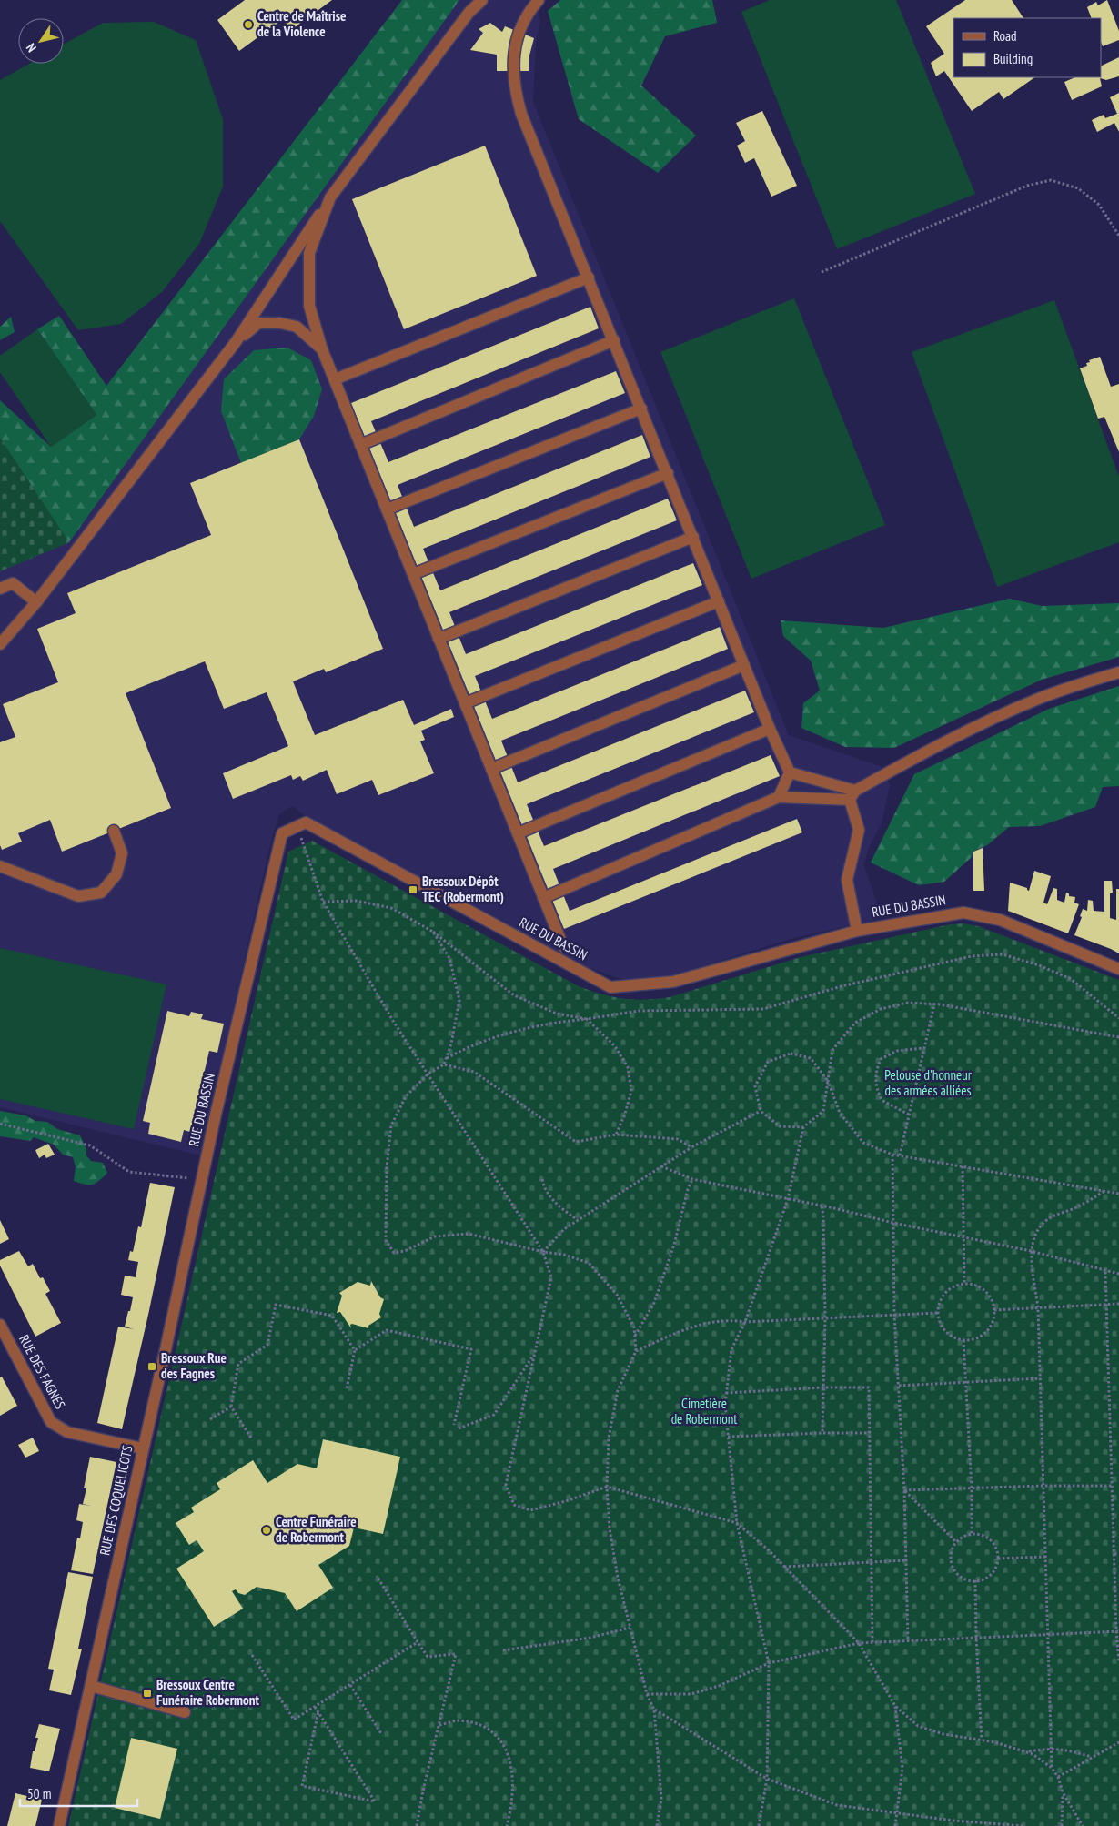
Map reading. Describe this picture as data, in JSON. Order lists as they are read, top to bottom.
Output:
{
  "streets": {
    "street": ["RUE DU BASSIN", "RUE DES FAGNES", "RUE DES COQUELICOTS"]
  },
  "crossings": [
    ["RUE DU BASSIN", "RUE DES COQUELICOTS"],
    ["RUE DES FAGNES", "RUE DES COQUELICOTS"]
  ],
  "parks": ["Pelouse d'honneur des armées alliées", "Cimetière de Robermont"],
  "places": {
    "other": ["Centre de Maîtrise de la Violence", "Centre Funéraire de Robermont"],
    "transit": ["Bressoux Dépôt TEC (Robermont)", "Bressoux Rue des Fagnes", "Bressoux Centre Funéraire Robermont"]
  },
  "legend": ["Road", "Building"],
  "scale_bar": "50 m",
  "north": "bottom left"
}
